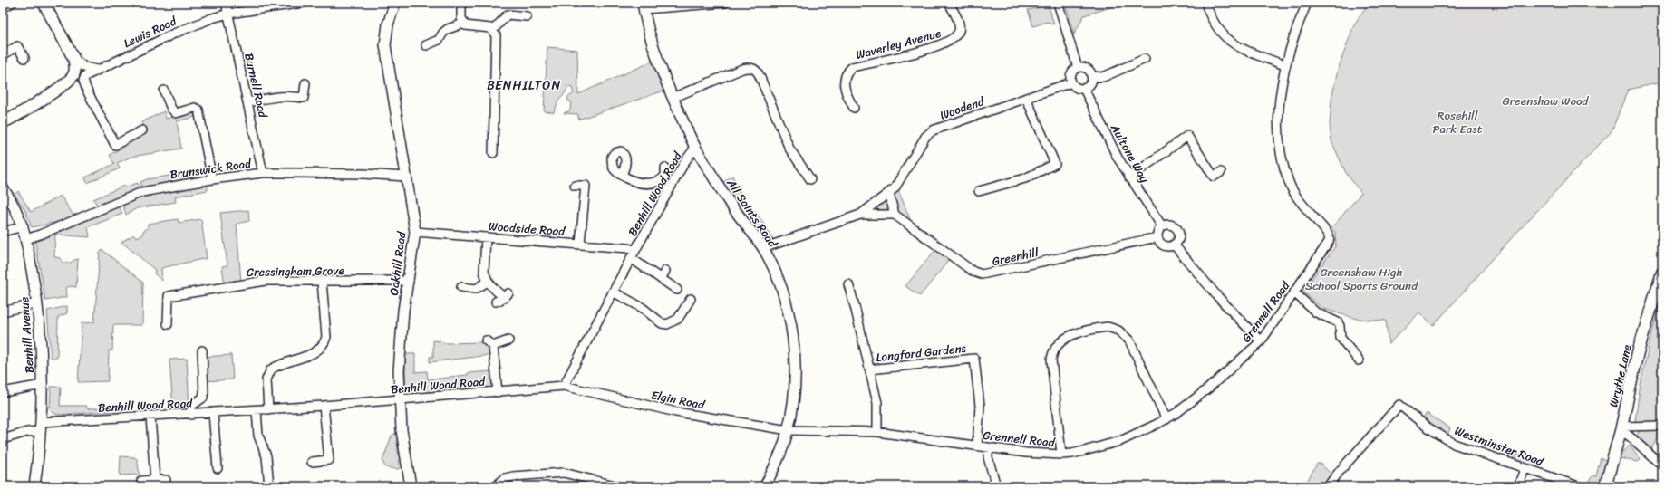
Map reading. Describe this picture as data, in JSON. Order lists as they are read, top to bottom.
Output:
{
  "streets": {
    "main road": ["Wrythe Lane"],
    "street": [
      "Lewis Road",
      "Waverley Avenue",
      "Burnell Road",
      "Woodend",
      "Aultone Way",
      "Brunswick Road",
      "Benhill Wood Road",
      "All Saints Road",
      "Woodside Road",
      "Greenhill",
      "Oakhill Road",
      "Cressingham Grove",
      "Grennell Road",
      "Benhill Avenue",
      "Longford Gardens",
      "Elgin Road",
      "Westminster Road"
    ]
  },
  "crossings": [
    ["Lewis Road", "Burnell Road"],
    ["Burnell Road", "Brunswick Road"],
    ["Woodend", "Aultone Way"],
    ["Woodend", "All Saints Road"],
    ["Woodend", "Greenhill"],
    ["Aultone Way", "Greenhill"],
    ["Brunswick Road", "Oakhill Road"],
    ["Brunswick Road", "Benhill Avenue"],
    ["Benhill Wood Road", "All Saints Road"],
    ["Benhill Wood Road", "Woodside Road"],
    ["Benhill Wood Road", "Oakhill Road"],
    ["Benhill Wood Road", "Benhill Avenue"],
    ["Benhill Wood Road", "Elgin Road"],
    ["All Saints Road", "Grennell Road"],
    ["All Saints Road", "Elgin Road"],
    ["Woodside Road", "Oakhill Road"],
    ["Oakhill Road", "Cressingham Grove"],
    ["Grennell Road", "Longford Gardens"],
    ["Grennell Road", "Elgin Road"]
  ],
  "districts": ["BENHILTON"],
  "parks": ["Greenshaw Wood", "Rosehill Park East", "Greenshaw High School Sports Ground"]
}
